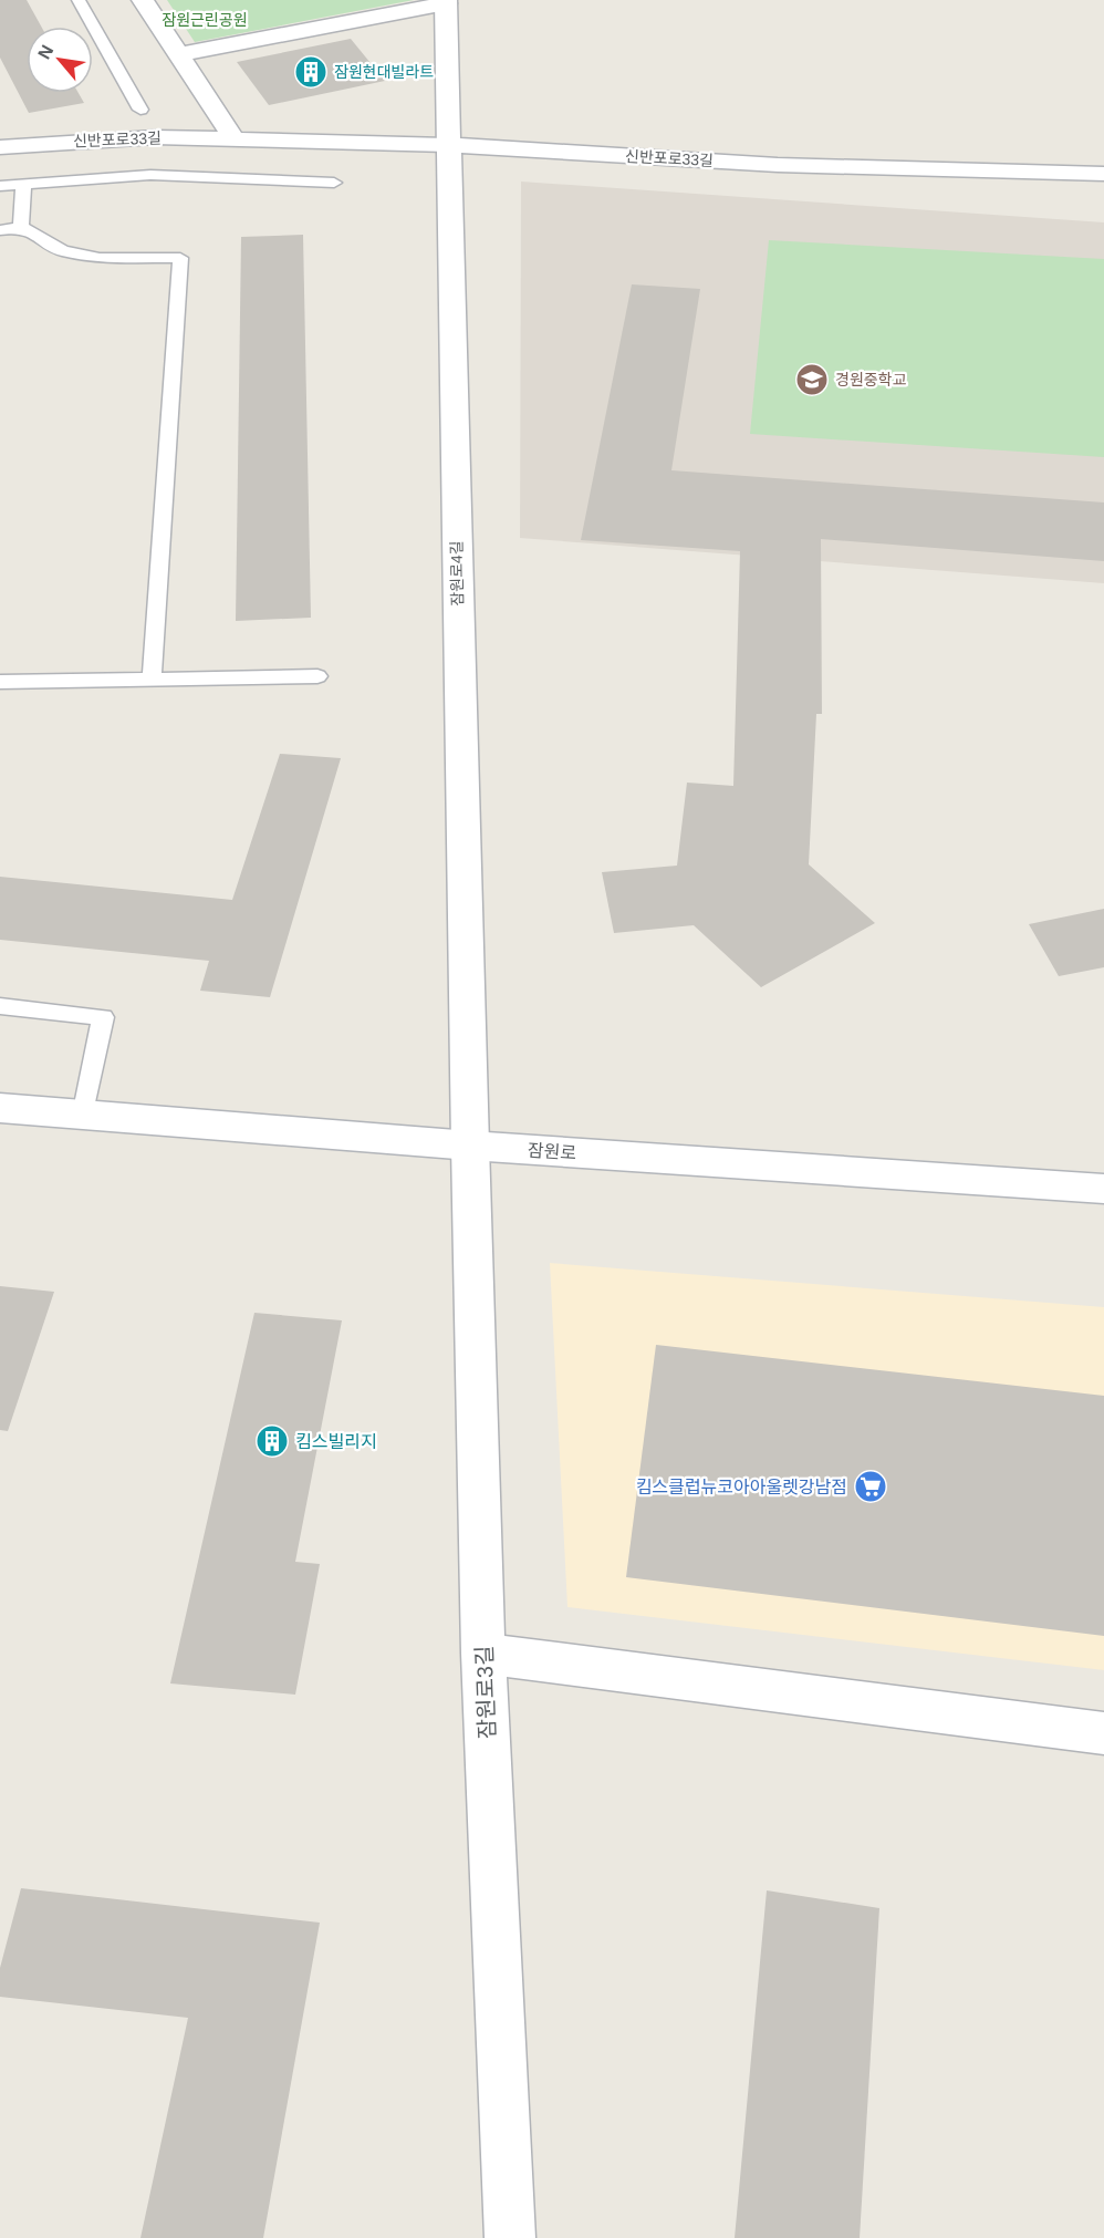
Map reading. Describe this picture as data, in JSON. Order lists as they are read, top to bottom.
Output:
{
  "streets": {
    "street": [
      "신반포로33길",
      "잠원로4길",
      "잠원로",
      "잠원로3길"
    ]
  },
  "crossings": [
    ["신반포로33길", "잠원로4길"],
    ["잠원로4길", "잠원로"],
    ["잠원로4길", "잠원로3길"],
    ["잠원로", "잠원로3길"]
  ],
  "parks": ["잠원근린공원"],
  "places": {
    "building": ["잠원현대빌라트", "킴스빌리지"],
    "school or university": ["경원중학교"],
    "supermarket": ["킴스클럽뉴코아아울렛강남점"]
  },
  "north": "top left"
}
